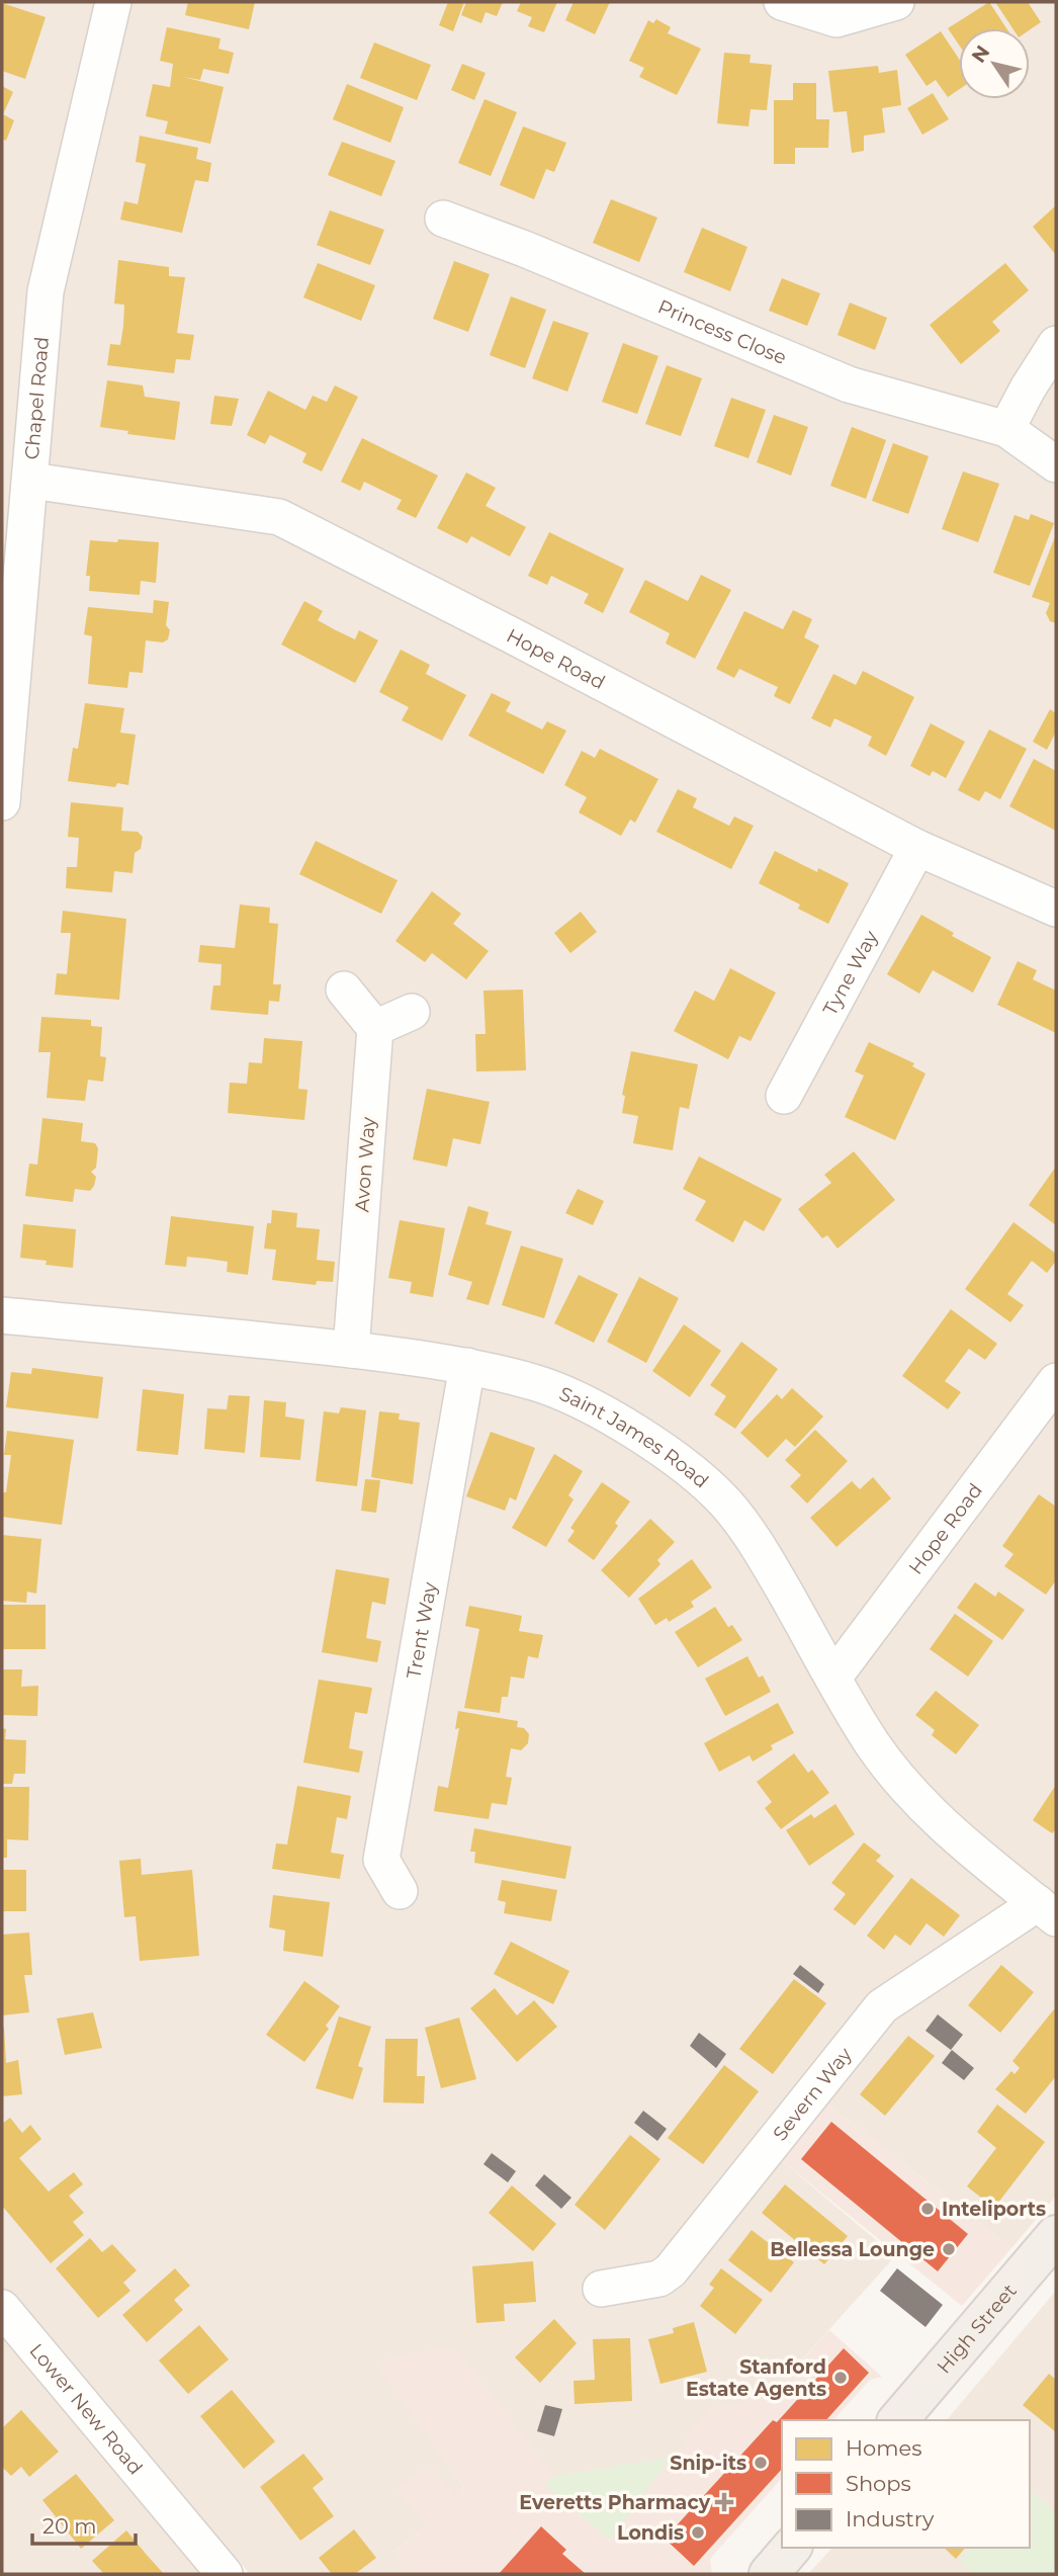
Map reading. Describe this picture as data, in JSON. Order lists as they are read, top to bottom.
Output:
{
  "streets": {
    "main road": ["High Street"],
    "street": [
      "Princess Close",
      "Chapel Road",
      "Hope Road",
      "Tyne Way",
      "Avon Way",
      "Saint James Road",
      "Trent Way",
      "Severn Way",
      "Lower New Road"
    ]
  },
  "crossings": [
    ["Chapel Road", "Hope Road"],
    ["Hope Road", "Tyne Way"],
    ["Hope Road", "Saint James Road"],
    ["Avon Way", "Saint James Road"],
    ["Saint James Road", "Trent Way"],
    ["Saint James Road", "Severn Way"]
  ],
  "places": {
    "other": [
      "Inteliports",
      "Bellessa Lounge",
      "Stanford Estate Agents",
      "Snip-its",
      "Londis"
    ],
    "health": ["Everetts Pharmacy"]
  },
  "legend": ["Homes", "Shops", "Industry"],
  "scale_bar": "20 m",
  "north": "top left"
}
